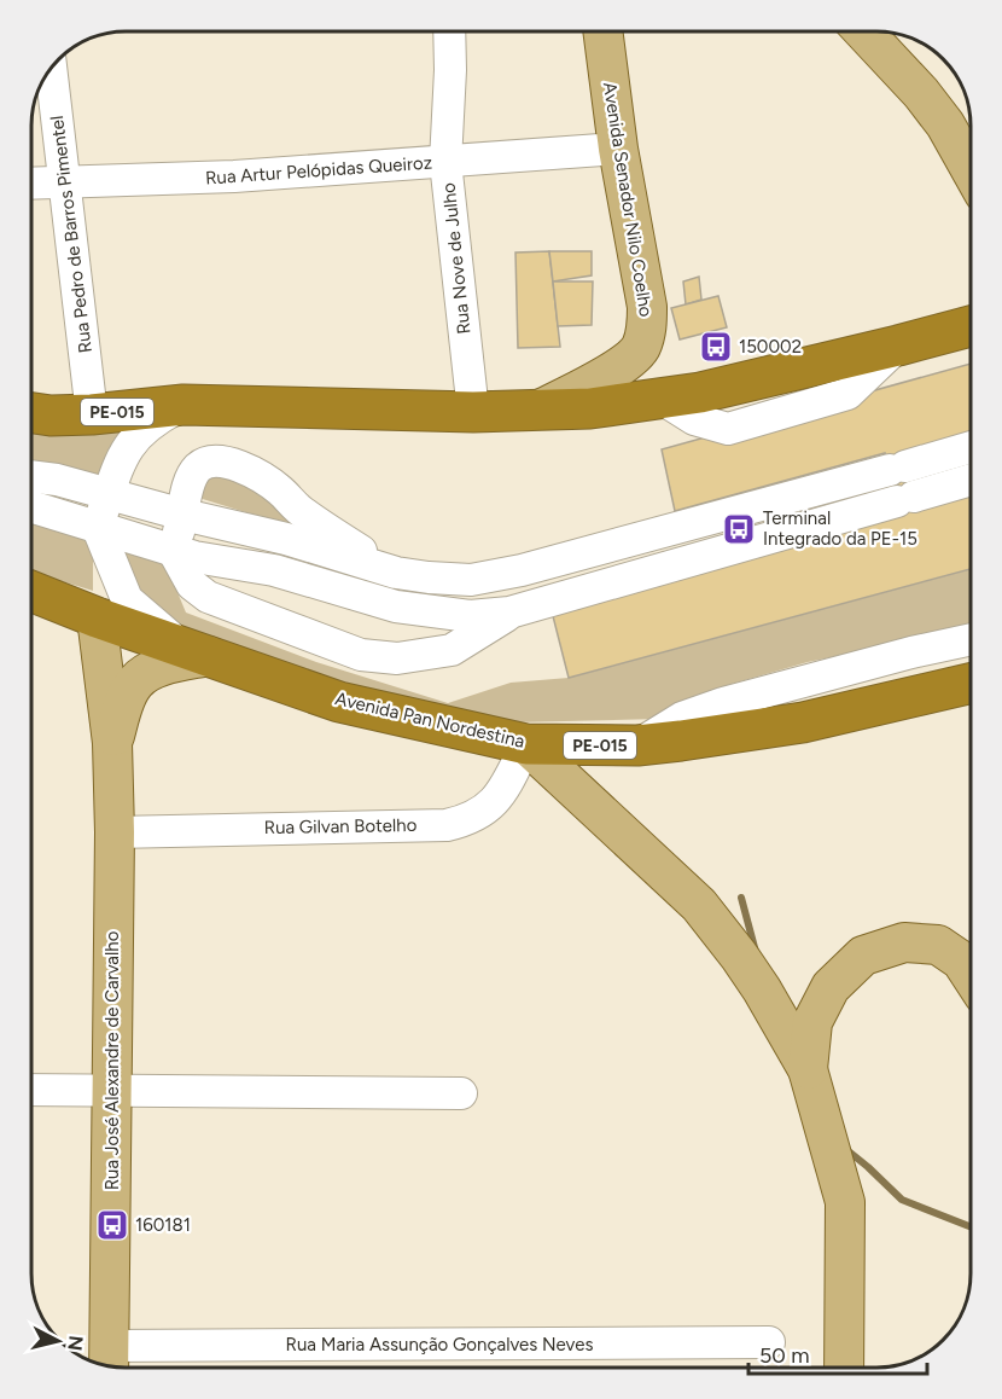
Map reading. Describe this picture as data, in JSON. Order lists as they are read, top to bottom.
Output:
{
  "streets": {
    "highway": ["PE-015", "Avenida Pan Nordestina"],
    "main road": ["Avenida Senador Nilo Coelho", "Rua José Alexandre de Carvalho"],
    "street": [
      "Rua Artur Pelópidas Queiroz",
      "Rua Pedro de Barros Pimentel",
      "Rua Nove de Julho",
      "Rua Gilvan Botelho",
      "Rua Maria Assunção Gonçalves Neves"
    ]
  },
  "crossings": [
    ["Rua Artur Pelópidas Queiroz", "Avenida Senador Nilo Coelho"],
    ["Rua Artur Pelópidas Queiroz", "Rua Pedro de Barros Pimentel"],
    ["Rua Artur Pelópidas Queiroz", "Rua Nove de Julho"],
    ["Avenida Senador Nilo Coelho", "PE-015"],
    ["Rua Pedro de Barros Pimentel", "PE-015"],
    ["Rua Nove de Julho", "PE-015"],
    ["Avenida Pan Nordestina", "Rua Gilvan Botelho"],
    ["Avenida Pan Nordestina", "Rua José Alexandre de Carvalho"],
    ["Rua Gilvan Botelho", "Rua José Alexandre de Carvalho"],
    ["Rua José Alexandre de Carvalho", "Rua Maria Assunção Gonçalves Neves"]
  ],
  "places": {
    "bus stop": ["150002", "Terminal Integrado da PE-15", "160181"]
  },
  "scale_bar": "50 m",
  "north": "right"
}
